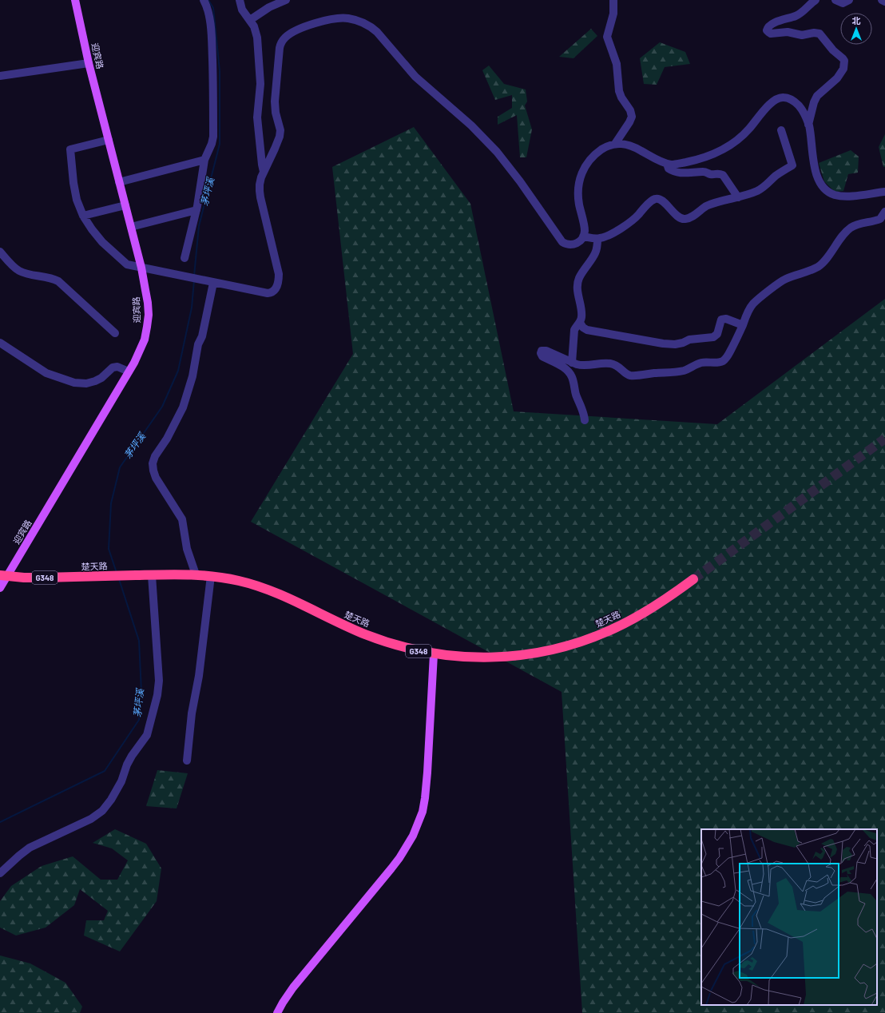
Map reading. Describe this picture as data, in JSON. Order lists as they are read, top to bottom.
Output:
{
  "streets": {
    "highway": ["楚天路", "G348"],
    "main road": ["迎宾路"]
  },
  "crossings": [
    ["迎宾路", "楚天路"]
  ],
  "water": ["茅坪溪"],
  "north": "top"
}
